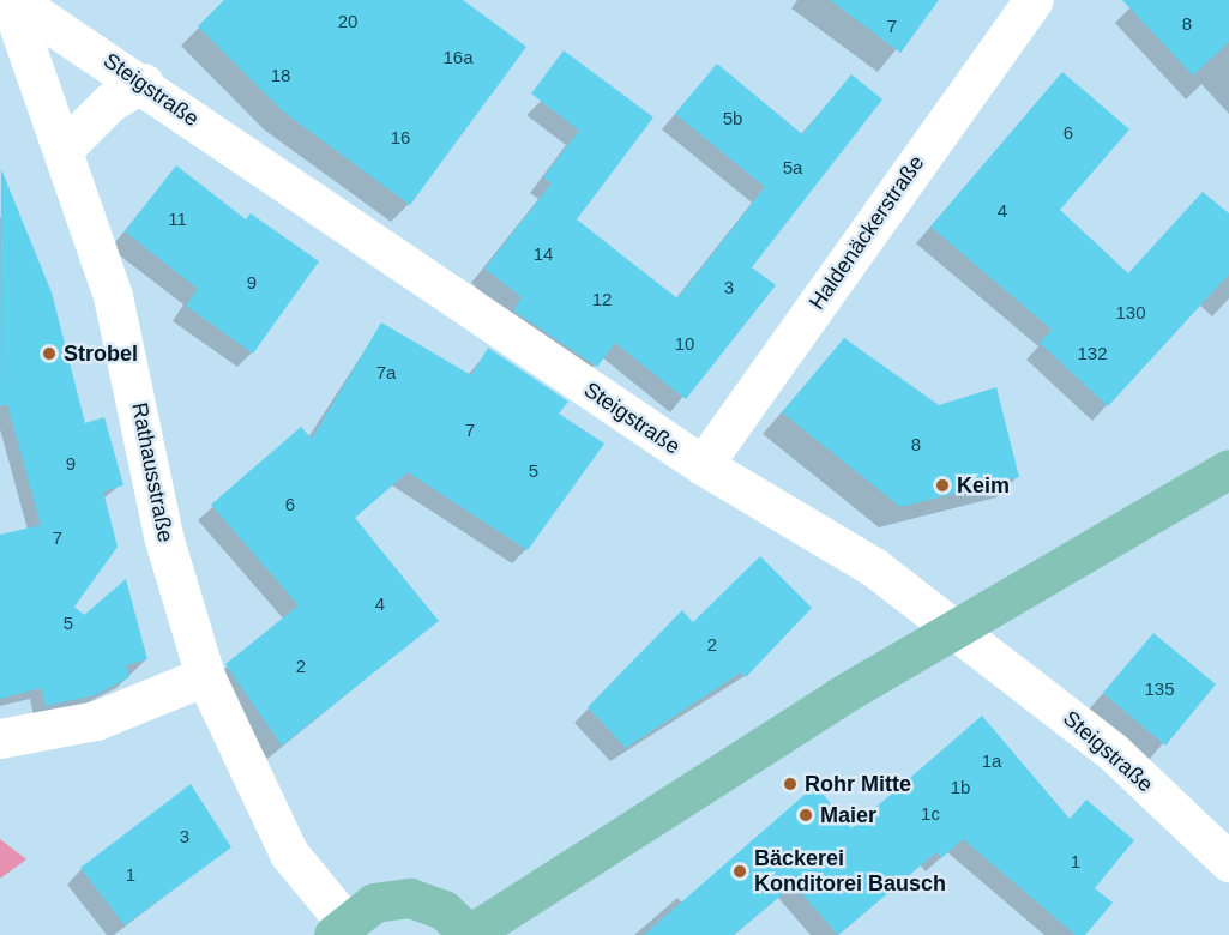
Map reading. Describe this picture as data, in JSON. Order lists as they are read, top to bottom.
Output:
{
  "streets": {
    "street": ["Steigstraße", "Haldenäckerstraße", "Rathausstraße"]
  },
  "crossings": [
    ["Steigstraße", "Haldenäckerstraße"],
    ["Steigstraße", "Rathausstraße"]
  ],
  "places": [
    "Strobel",
    "Keim",
    "Rohr Mitte",
    "Maier",
    "Bäckerei Konditorei Bausch"
  ],
  "house_numbers": [
    "20",
    "8",
    "7",
    "16a",
    "18",
    "5b",
    "6",
    "16",
    "5a",
    "4",
    "11",
    "14",
    "9",
    "3",
    "12",
    "130",
    "10",
    "132",
    "7a",
    "7",
    "8",
    "9",
    "5",
    "6",
    "7",
    "4",
    "5",
    "2",
    "2",
    "135",
    "1a",
    "1b",
    "1c",
    "3",
    "1",
    "1"
  ]
}
